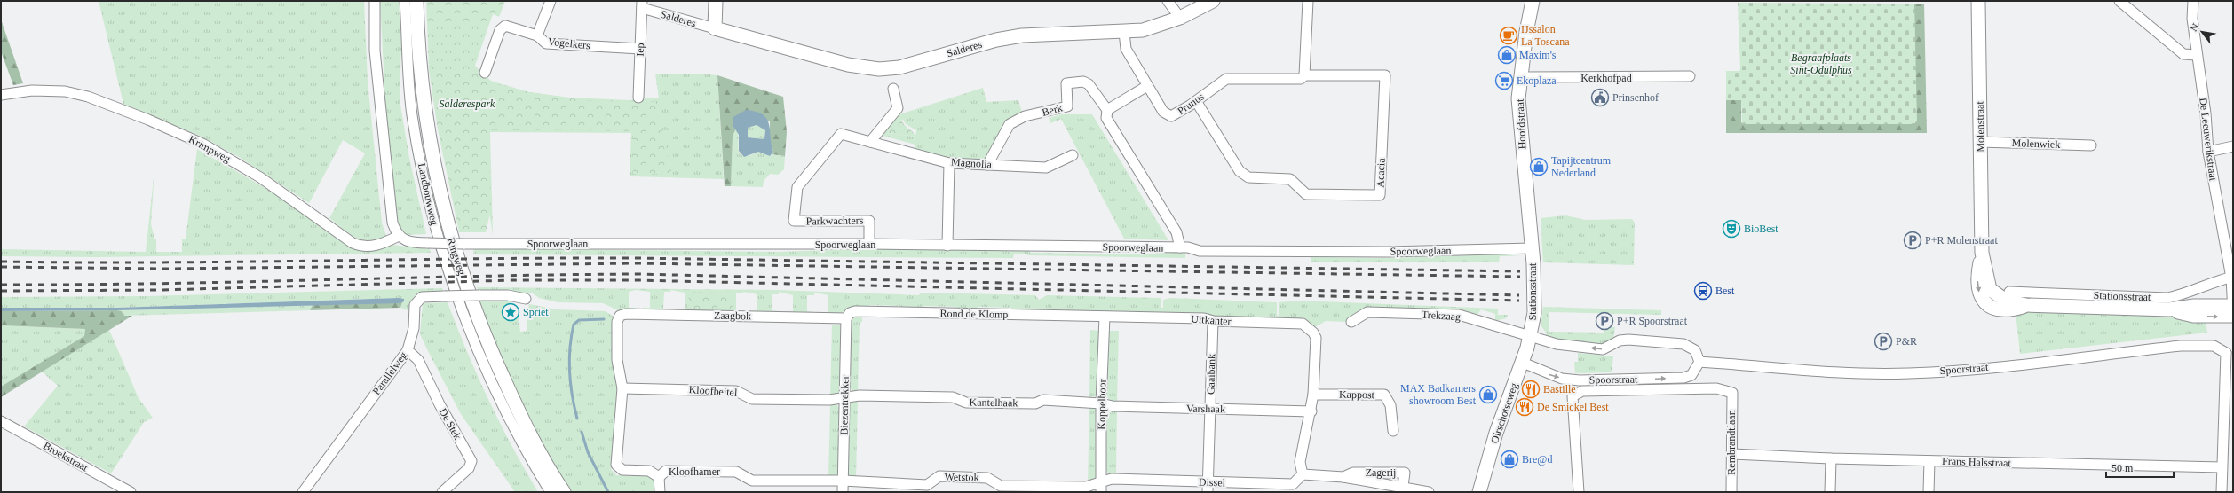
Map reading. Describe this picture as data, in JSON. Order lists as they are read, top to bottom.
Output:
{
  "streets": {
    "street": [
      "Salderes",
      "Vogelkers",
      "Iep",
      "Kerkhofpad",
      "Prunus",
      "Berk",
      "Hoofdstraat",
      "Molenstraat",
      "De Leeuwerikstraat",
      "Molenwiek",
      "Krimpweg",
      "Magnolia",
      "Acacia",
      "Landbouwweg",
      "Parkwachters",
      "Spoorweglaan",
      "Ringweg",
      "Stationsstraat",
      "Rond de Klomp",
      "Zaagbok",
      "Trekzaag",
      "Uitkanter",
      "Spoorstraat",
      "Parallelweg",
      "Gaaibank",
      "Kloofbeitel",
      "Kappost",
      "Kantelhaak",
      "Koppelboor",
      "Biezentrekker",
      "Varshaak",
      "Oirschotseweg",
      "De Stek",
      "Rembrandtlaan",
      "Broekstraat",
      "Frans Halsstraat",
      "Kloofhamer",
      "Zagerij",
      "Wetstok",
      "Dissel"
    ]
  },
  "crossings": [
    ["Salderes", "Iep"],
    ["Salderes", "Prunus"],
    ["Vogelkers", "Iep"],
    ["Kerkhofpad", "Hoofdstraat"],
    ["Prunus", "Acacia"],
    ["Berk", "Magnolia"],
    ["Berk", "Spoorweglaan"],
    ["Hoofdstraat", "Spoorweglaan"],
    ["Hoofdstraat", "Stationsstraat"],
    ["Molenstraat", "Molenwiek"],
    ["Molenstraat", "Stationsstraat"],
    ["De Leeuwerikstraat", "Stationsstraat"],
    ["Krimpweg", "Spoorweglaan"],
    ["Magnolia", "Parkwachters"],
    ["Parkwachters", "Spoorweglaan"],
    ["Spoorweglaan", "Stationsstraat"],
    ["Stationsstraat", "Trekzaag"],
    ["Stationsstraat", "Oirschotseweg"],
    ["Rond de Klomp", "Zaagbok"],
    ["Rond de Klomp", "Uitkanter"],
    ["Rond de Klomp", "Koppelboor"],
    ["Rond de Klomp", "Biezentrekker"],
    ["Zaagbok", "Biezentrekker"],
    ["Zaagbok", "Kloofhamer"],
    ["Trekzaag", "Oirschotseweg"],
    ["Uitkanter", "Gaaibank"],
    ["Uitkanter", "Kappost"],
    ["Uitkanter", "Koppelboor"],
    ["Spoorstraat", "Oirschotseweg"],
    ["Parallelweg", "De Stek"],
    ["Gaaibank", "Varshaak"],
    ["Gaaibank", "Dissel"],
    ["Kloofbeitel", "Kantelhaak"],
    ["Kloofbeitel", "Biezentrekker"],
    ["Kloofbeitel", "Kloofhamer"],
    ["Kantelhaak", "Koppelboor"],
    ["Kantelhaak", "Biezentrekker"],
    ["Kantelhaak", "Varshaak"],
    ["Koppelboor", "Varshaak"],
    ["Koppelboor", "Wetstok"],
    ["Koppelboor", "Dissel"],
    ["Biezentrekker", "Kloofhamer"],
    ["Biezentrekker", "Wetstok"],
    ["Rembrandtlaan", "Frans Halsstraat"],
    ["Kloofhamer", "Wetstok"],
    ["Zagerij", "Dissel"],
    ["Wetstok", "Dissel"]
  ],
  "parks": ["Begraafplaats Sint-Odulphus", "Salderespark"],
  "places": {
    "cafe": ["IJssalon La Toscana"],
    "shop": [
      "Maxim's",
      "Tapijtcentrum Nederland",
      "MAX Badkamers showroom Best",
      "Bre@d"
    ],
    "supermarket": ["Ekoplaza"],
    "public building": ["Prinsenhof"],
    "theatre": ["BioBest"],
    "parking": ["P+R Molenstraat", "P+R Spoorstraat", "P&R"],
    "station": ["Best"],
    "place": ["Spriet"],
    "restaurant": ["Bastille", "De Smickel Best"]
  },
  "scale_bar": "50 m",
  "north": "top left"
}
